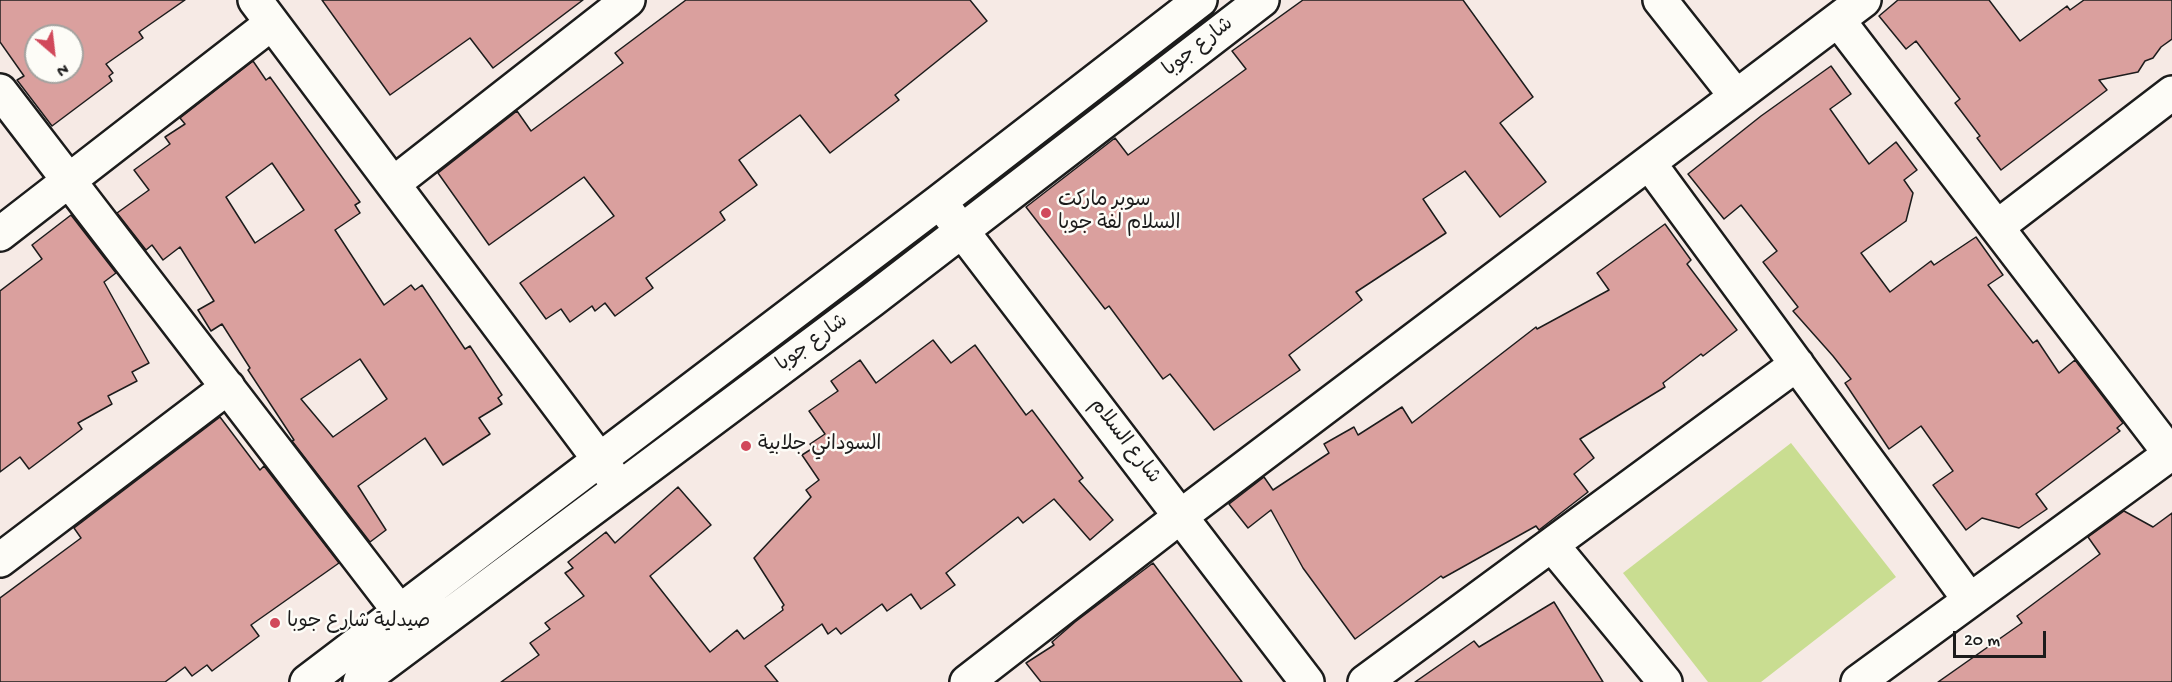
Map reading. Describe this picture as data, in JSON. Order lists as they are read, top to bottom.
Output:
{
  "streets": {
    "street": ["شارع جوبا", "شارع السلام"]
  },
  "crossings": [
    ["شارع جوبا", "شارع السلام"]
  ],
  "places": ["سوبر ماركت السلام لفة جوبا", "السوداني جلابية", "صيدلية شارع جوبا"],
  "scale_bar": "20 m",
  "north": "bottom right"
}
